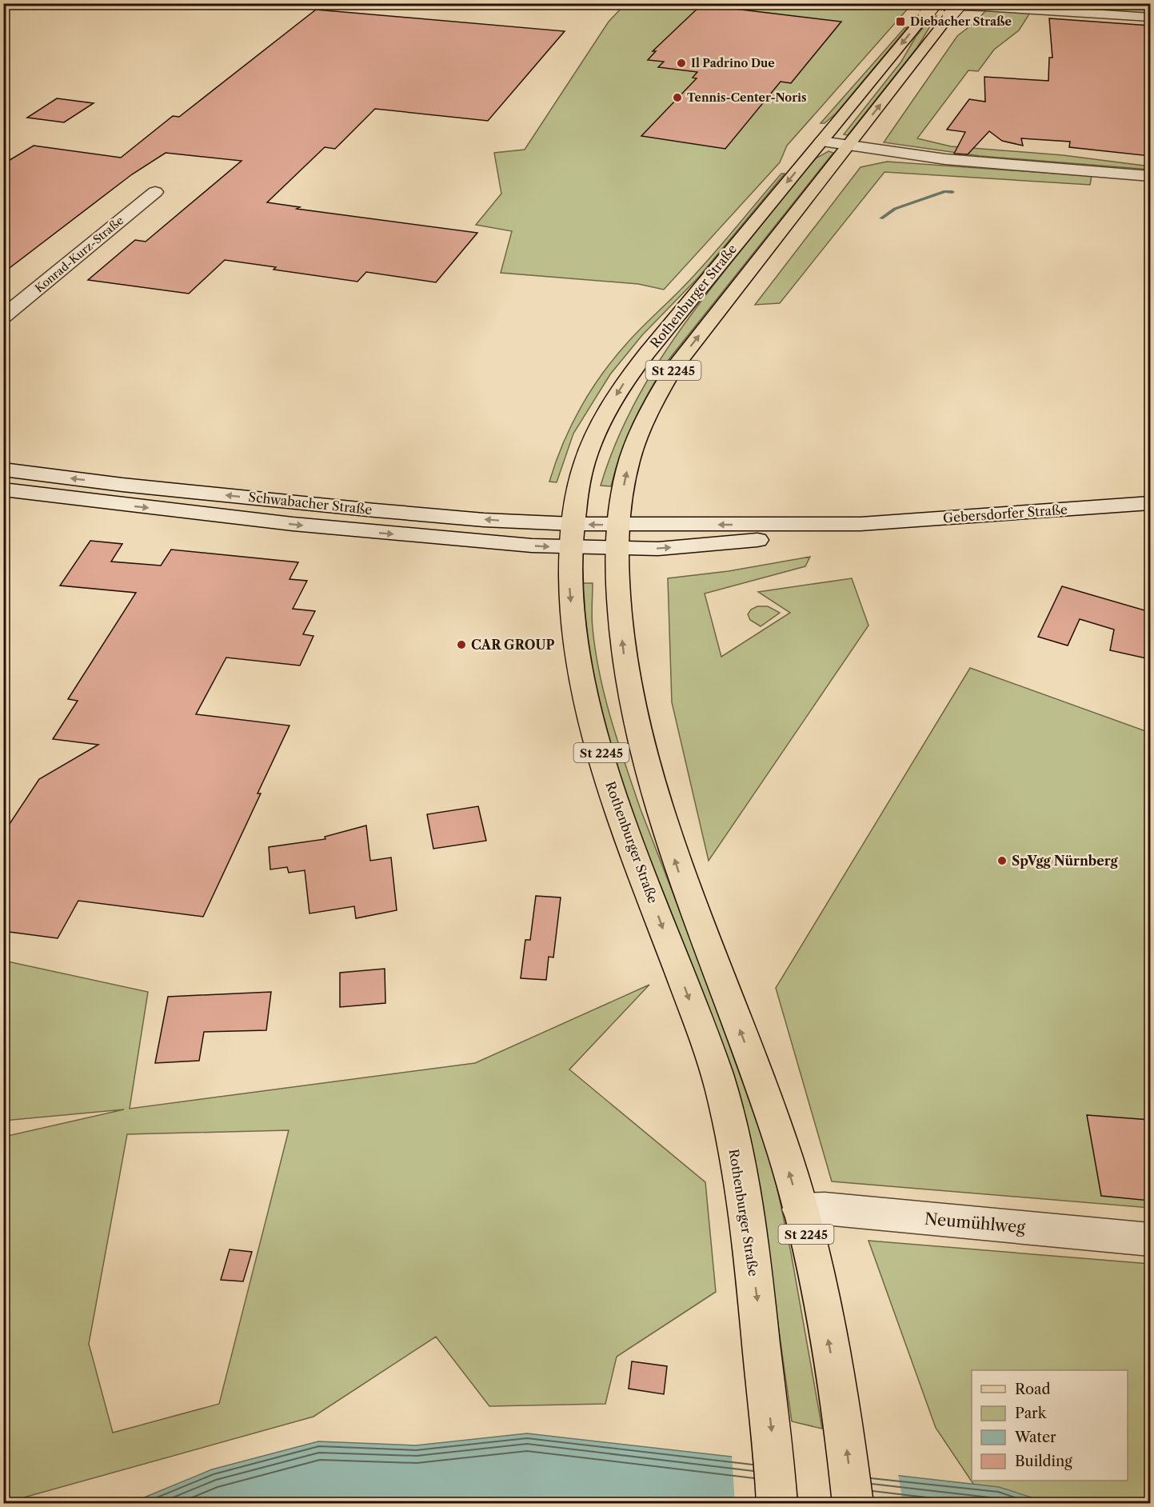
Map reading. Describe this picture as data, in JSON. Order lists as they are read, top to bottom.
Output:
{
  "streets": {
    "main road": [
      "Konrad-Kurz-Straße",
      "Rothenburger Straße",
      "St 2245",
      "Schwabacher Straße",
      "Gebersdorfer Straße",
      "Neumühlweg"
    ]
  },
  "crossings": [
    ["Rothenburger Straße", "Schwabacher Straße"],
    ["St 2245", "Schwabacher Straße"],
    ["St 2245", "Gebersdorfer Straße"],
    ["St 2245", "Neumühlweg"],
    ["Schwabacher Straße", "Gebersdorfer Straße"]
  ],
  "places": {
    "transit": ["Diebacher Straße"],
    "other": [
      "Il Padrino Due",
      "Tennis-Center-Noris",
      "CAR GROUP",
      "SpVgg Nürnberg"
    ]
  },
  "legend": [
    "Road",
    "Park",
    "Water",
    "Building"
  ]
}
